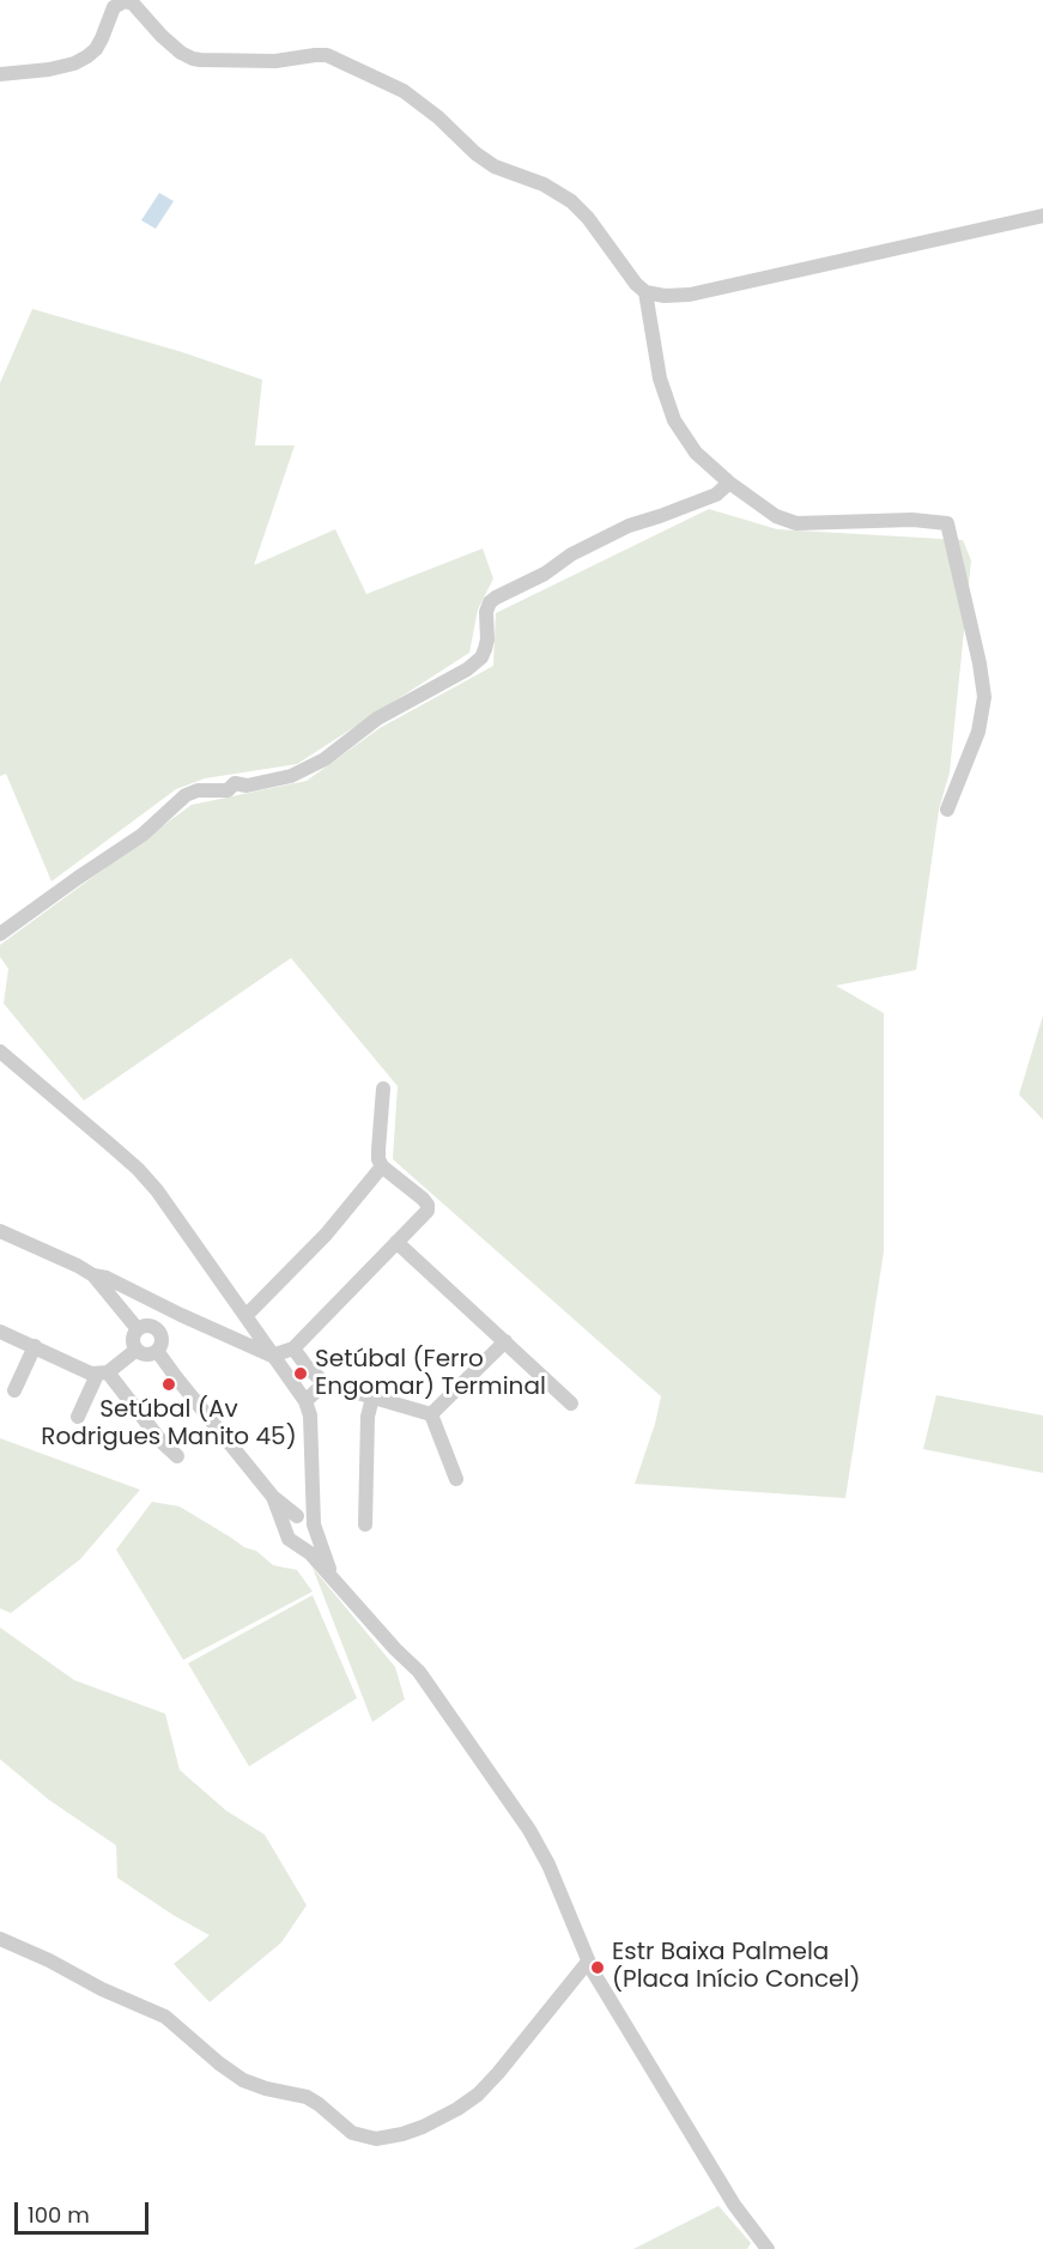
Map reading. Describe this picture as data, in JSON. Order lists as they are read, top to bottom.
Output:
{
  "places": ["Setúbal (Ferro Engomar) Terminal", "Setúbal (Av Rodrigues Manito 45)", "Estr Baixa Palmela (Placa Início Concel)"],
  "scale_bar": "100 m"
}
